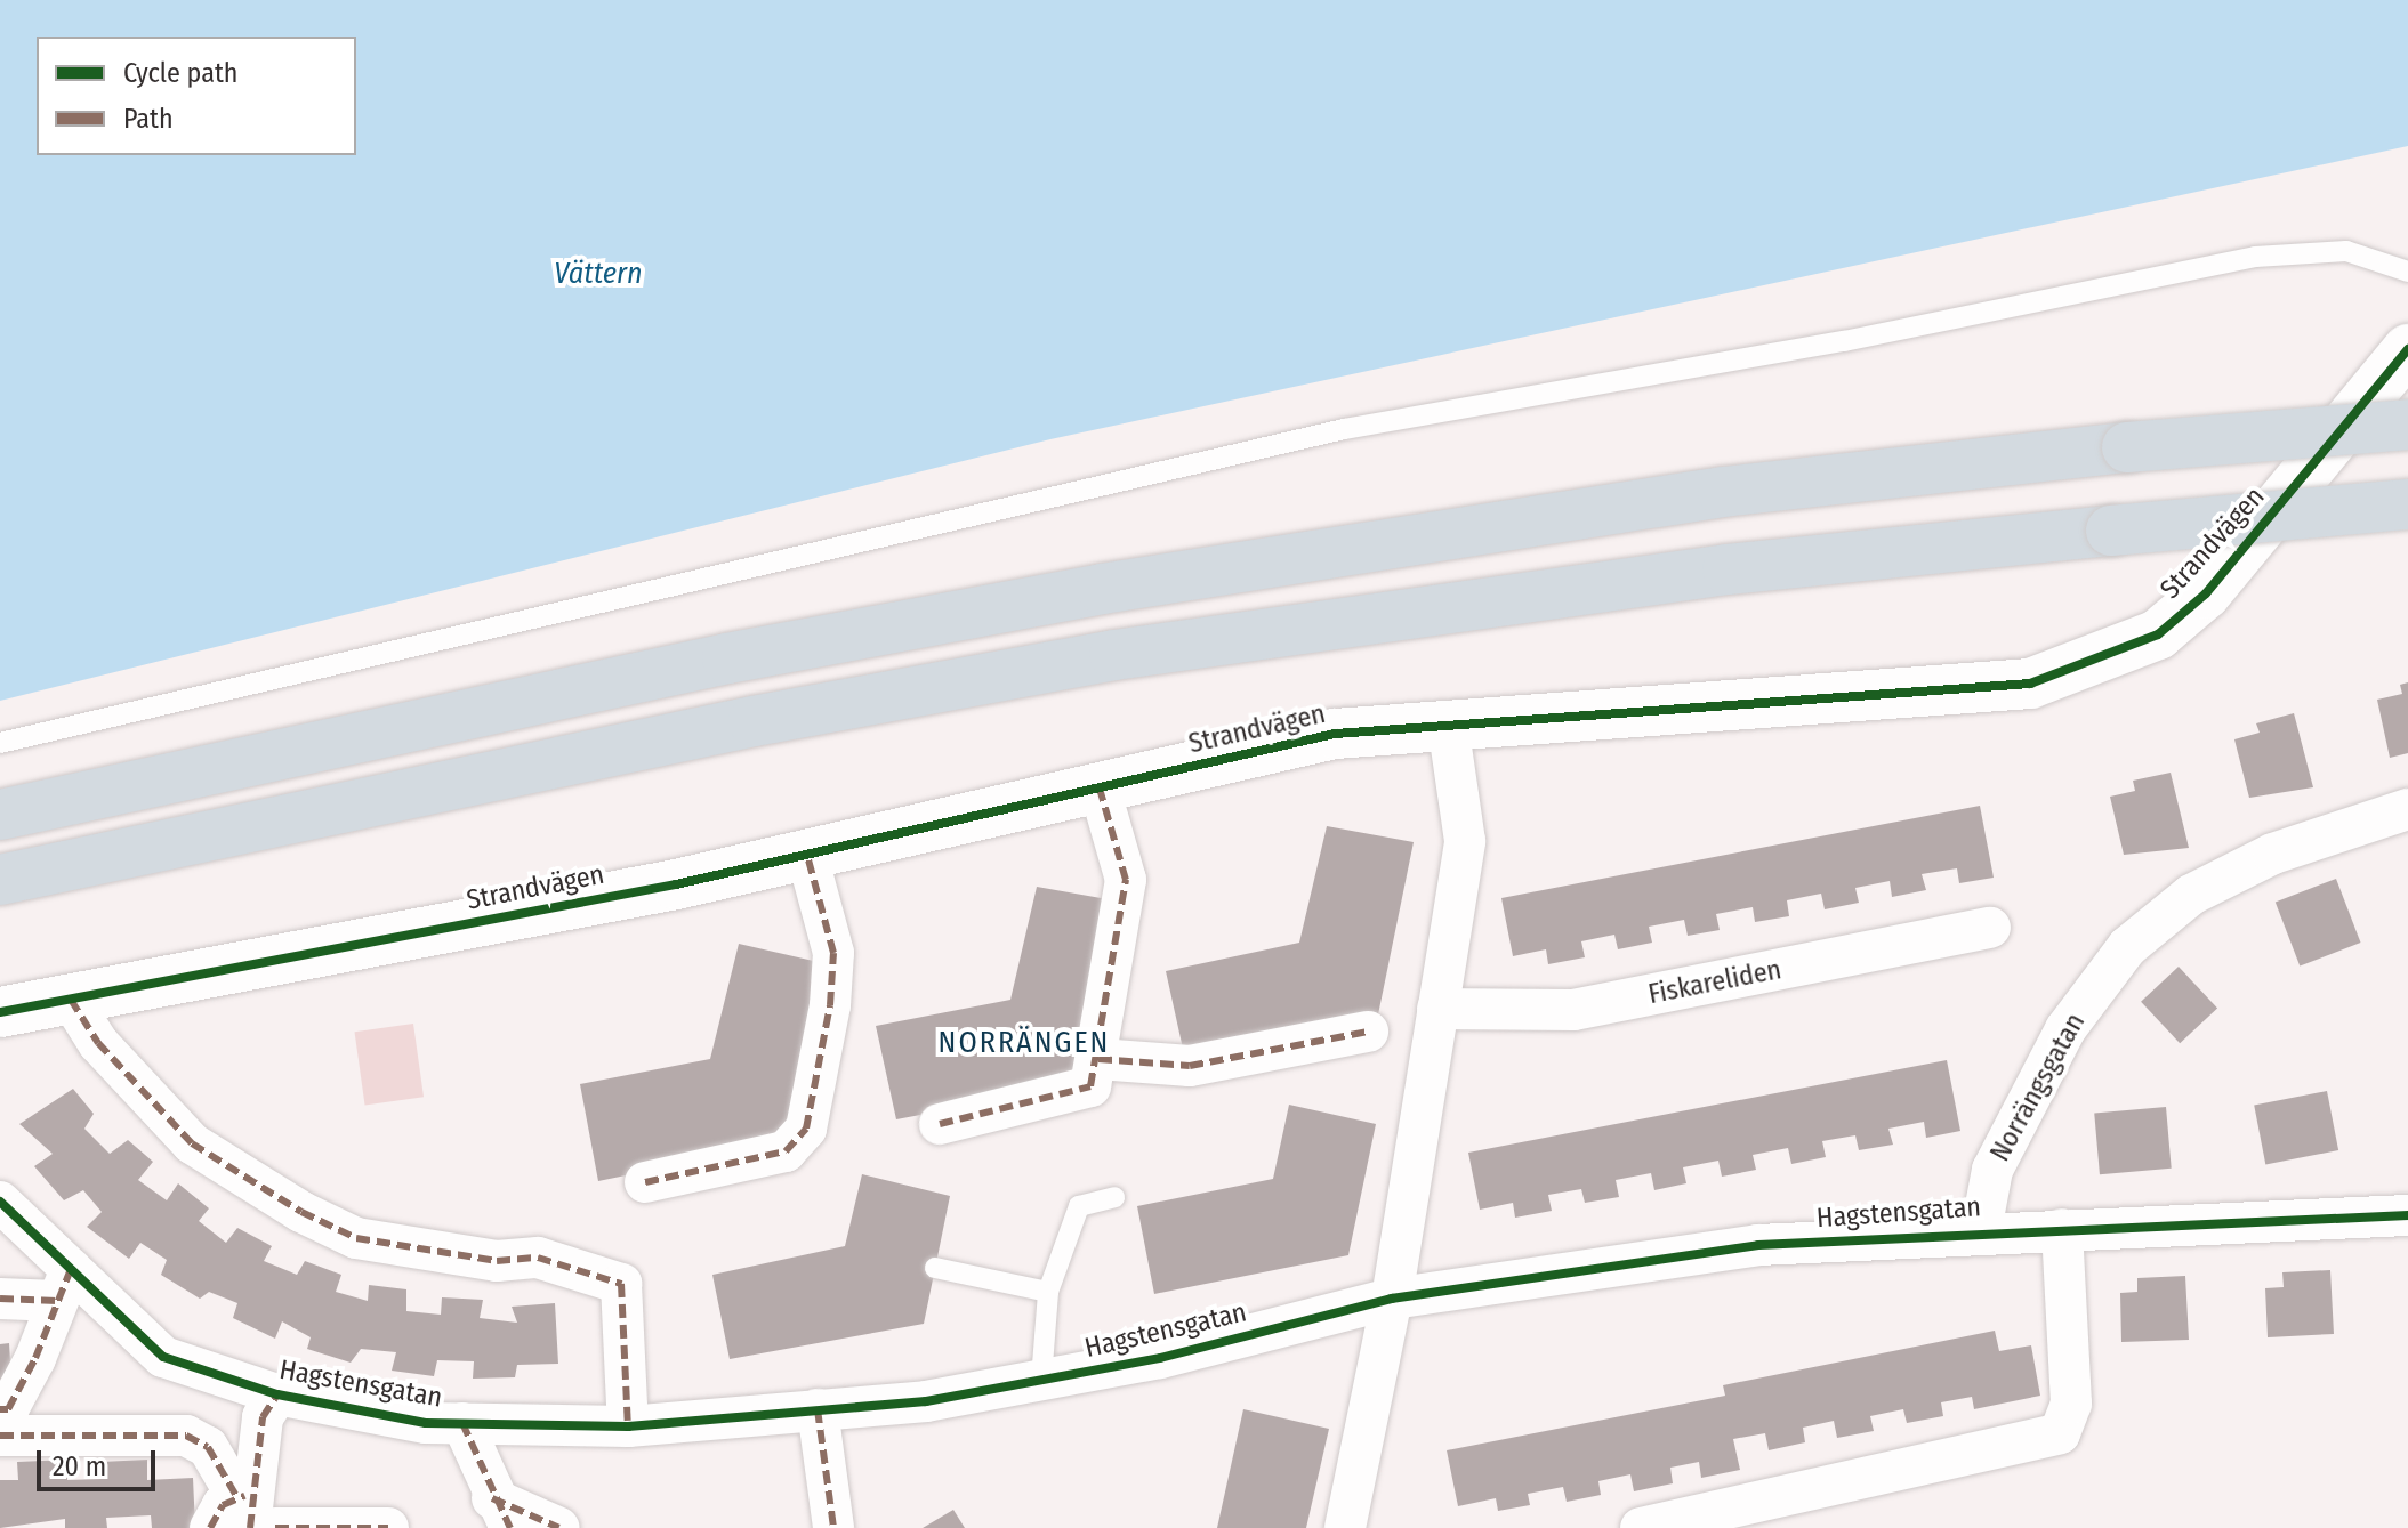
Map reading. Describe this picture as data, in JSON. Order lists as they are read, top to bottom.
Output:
{
  "streets": {
    "street": [
      "Strandvägen",
      "Fiskareliden",
      "Norrängsgatan",
      "Hagstensgatan"
    ]
  },
  "crossings": [
    ["Norrängsgatan", "Hagstensgatan"]
  ],
  "districts": ["NORRÄNGEN"],
  "water": ["Vättern"],
  "legend": ["Cycle path", "Path"],
  "scale_bar": "20 m"
}
